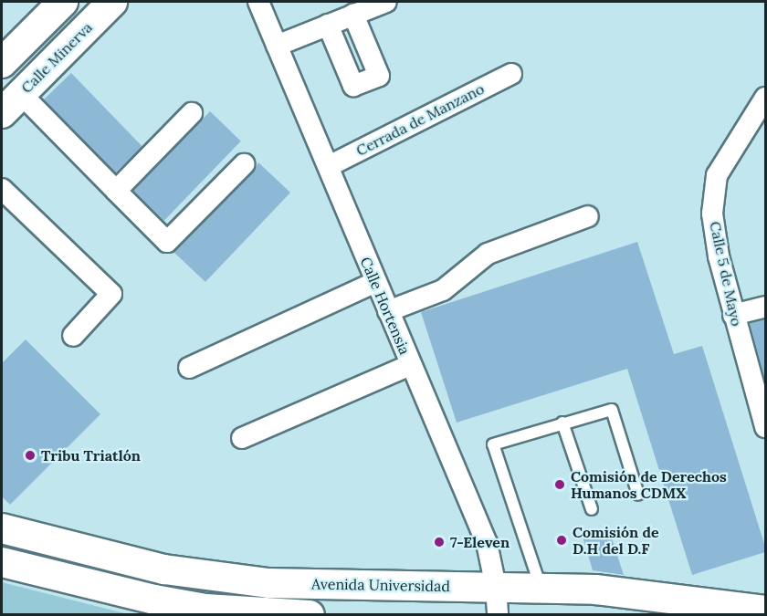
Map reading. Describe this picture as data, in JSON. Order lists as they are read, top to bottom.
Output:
{
  "streets": {
    "main road": ["Calle Minerva", "Avenida Universidad"],
    "street": ["Cerrada de Manzano", "Calle 5 de Mayo", "Calle Hortensia"]
  },
  "crossings": [
    ["Cerrada de Manzano", "Calle Hortensia"],
    ["Calle Hortensia", "Avenida Universidad"]
  ],
  "places": [
    "Tribu Triatlón",
    "Comisión de Derechos Humanos CDMX",
    "Comisión de D.H del D.F",
    "7-Eleven"
  ]
}
